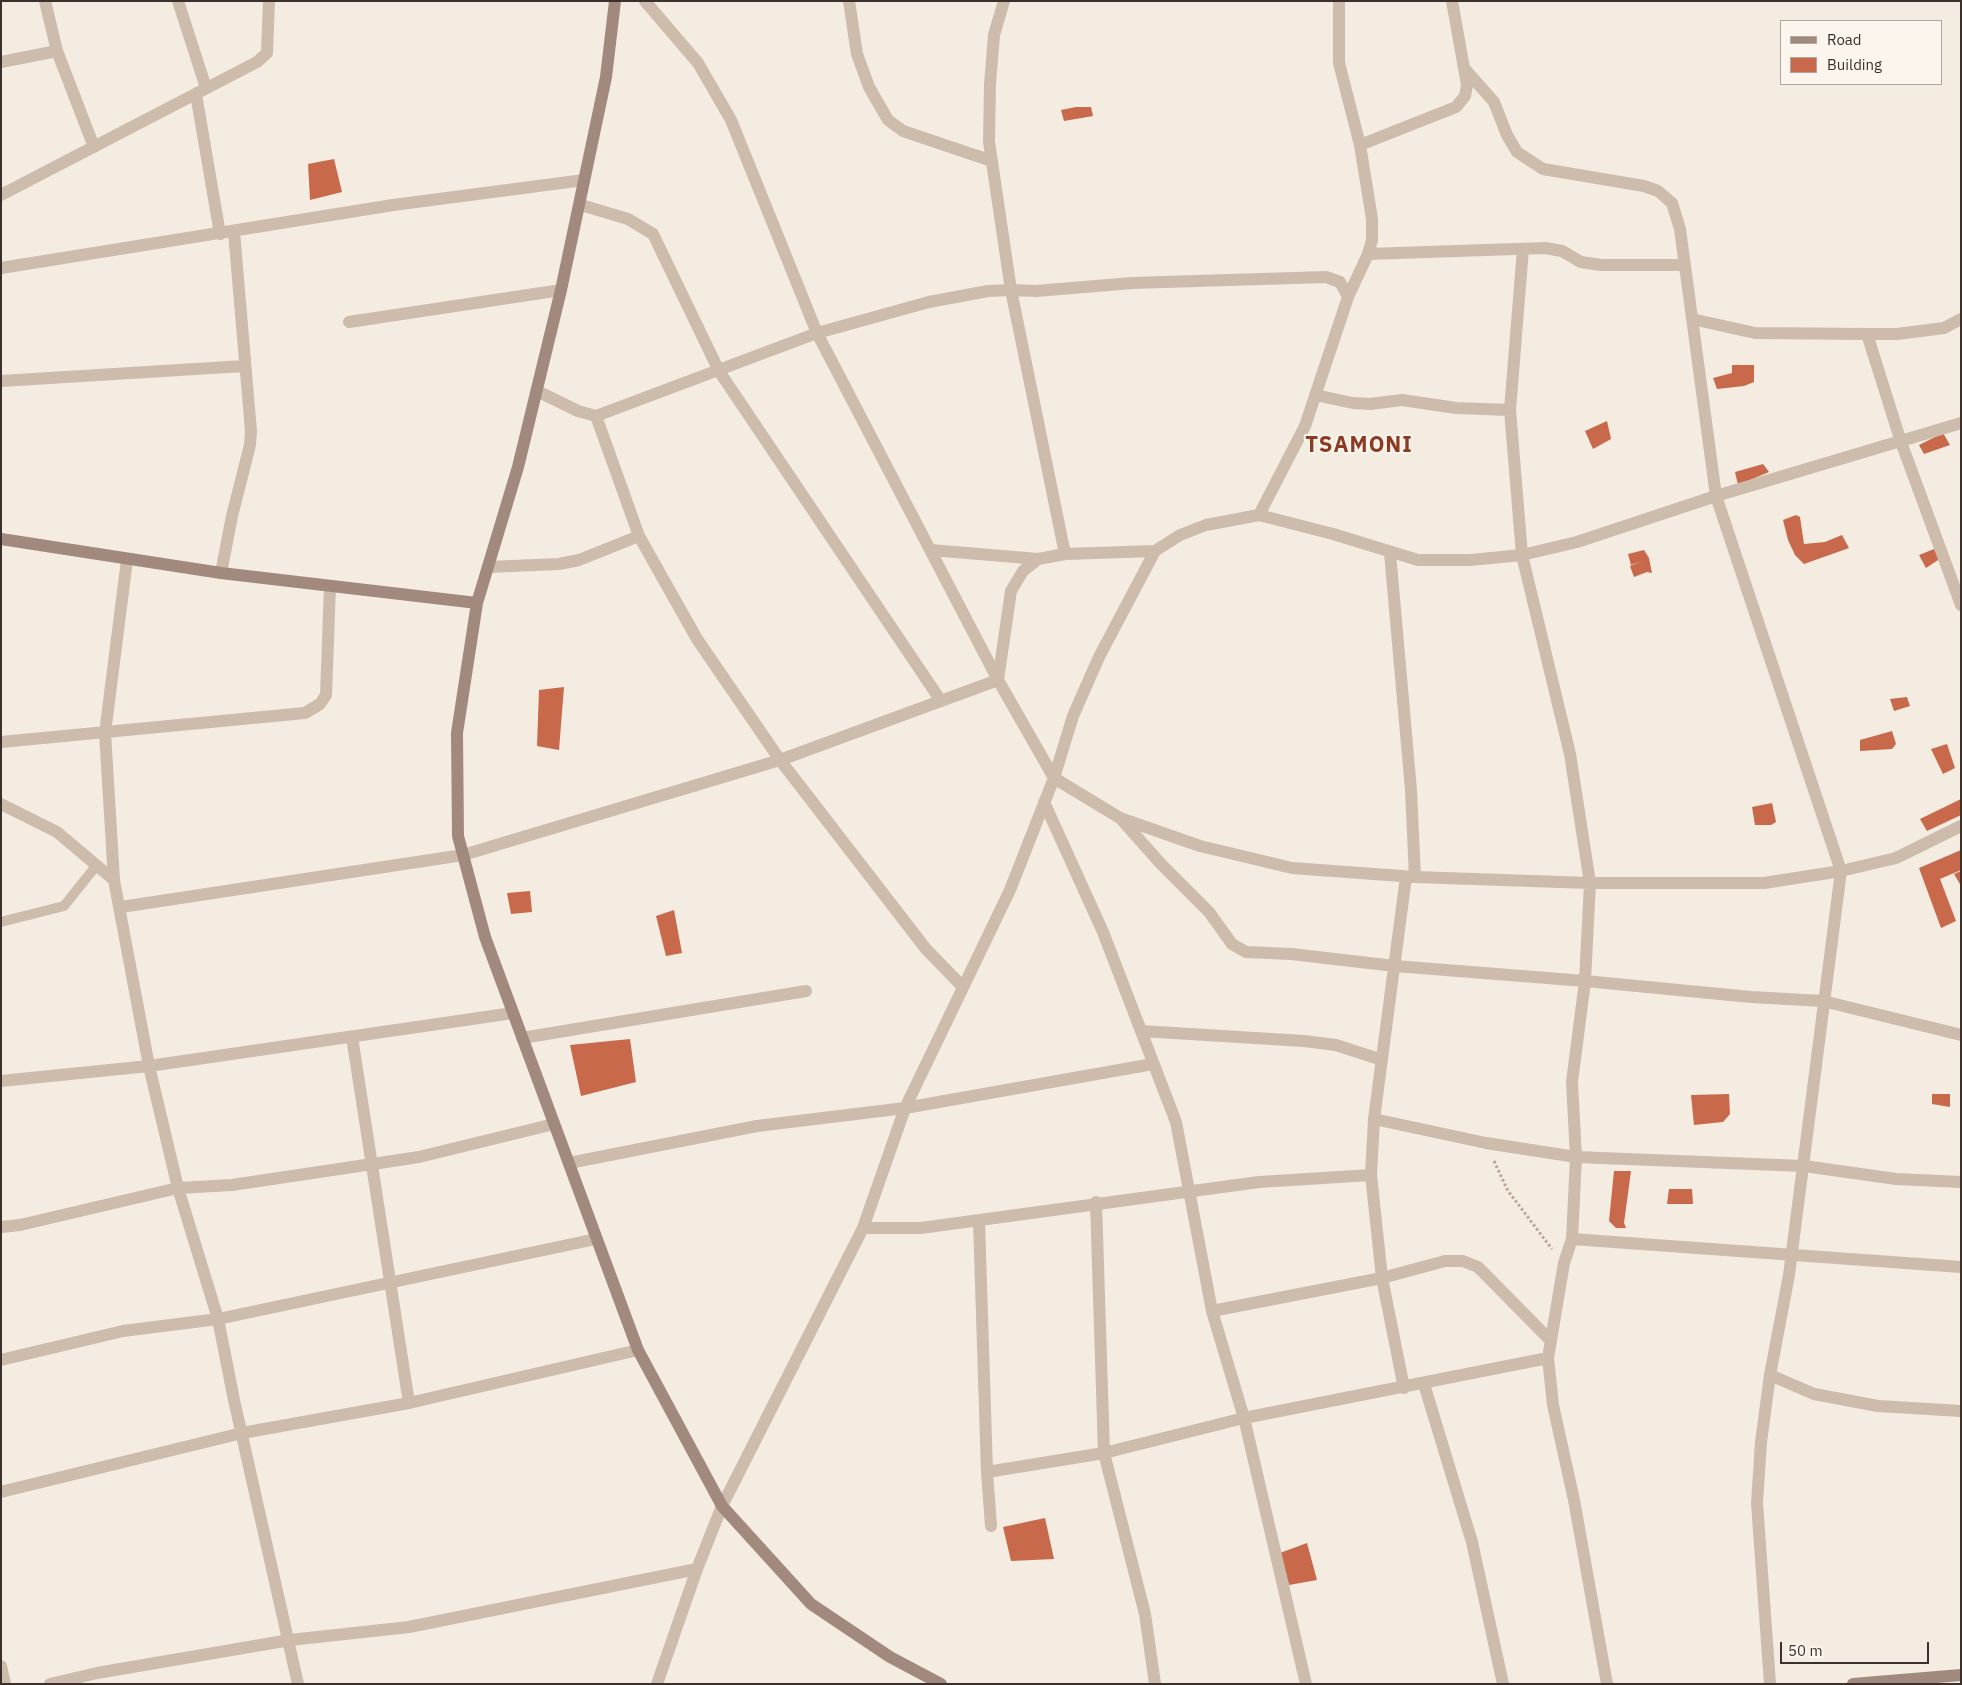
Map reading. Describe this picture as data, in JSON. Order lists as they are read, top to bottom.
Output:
{
  "districts": ["TSAMONI"],
  "legend": ["Road", "Building"],
  "scale_bar": "50 m"
}
